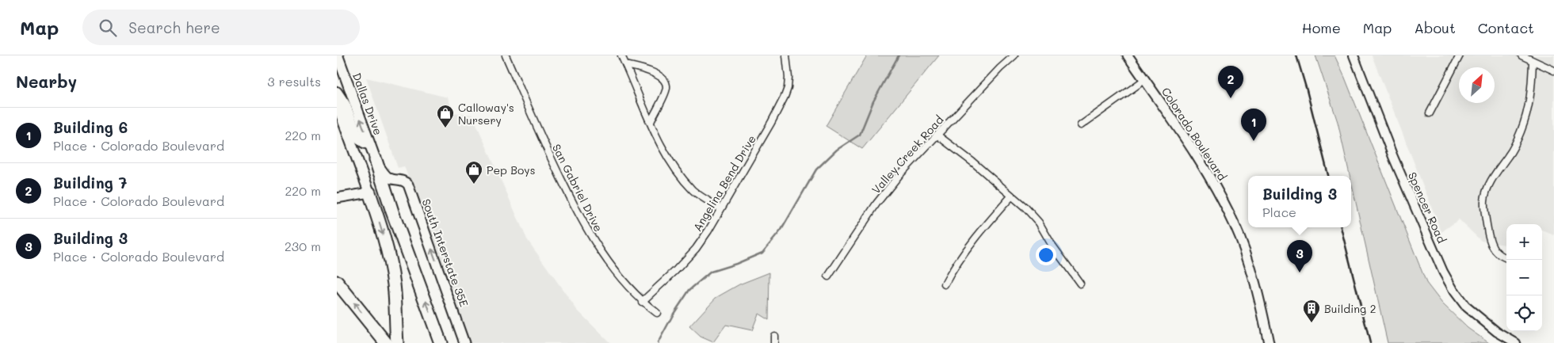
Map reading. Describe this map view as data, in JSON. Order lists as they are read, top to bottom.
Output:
{
  "streets": {
    "main road": ["Dallas Drive", "Colorado Boulevard", "South Interstate 35E"],
    "street": [
      "Valley Creek Road",
      "Angelina Bend Drive",
      "San Gabriel Drive",
      "Spencer Road"
    ]
  },
  "crossings": [
    ["Dallas Drive", "South Interstate 35E"],
    ["Angelina Bend Drive", "San Gabriel Drive"]
  ],
  "one_way": ["South Interstate 35E"],
  "places": {
    "shop": ["Calloway's Nursery", "Pep Boys"],
    "building": ["Building 2"]
  },
  "north": "top right",
  "page": {
    "header": "Map",
    "search": "Search here",
    "nav": [
      "Home",
      "Map",
      "About",
      "Contact"
    ],
    "heading": ["Nearby", "3 results"],
    "pins": ["2", "1", "3"],
    "list": [
      {
        "mark": "1",
        "name": "Building 6",
        "note": "Place · Colorado Boulevard",
        "value": "220 m"
      },
      {
        "mark": "2",
        "name": "Building 7",
        "note": "Place · Colorado Boulevard",
        "value": "220 m"
      },
      {
        "mark": "3",
        "name": "Building 3",
        "note": "Place · Colorado Boulevard",
        "value": "230 m"
      }
    ],
    "popup": ["Building 3", "Place"],
    "map_buttons": ["+", "−"]
  }
}
